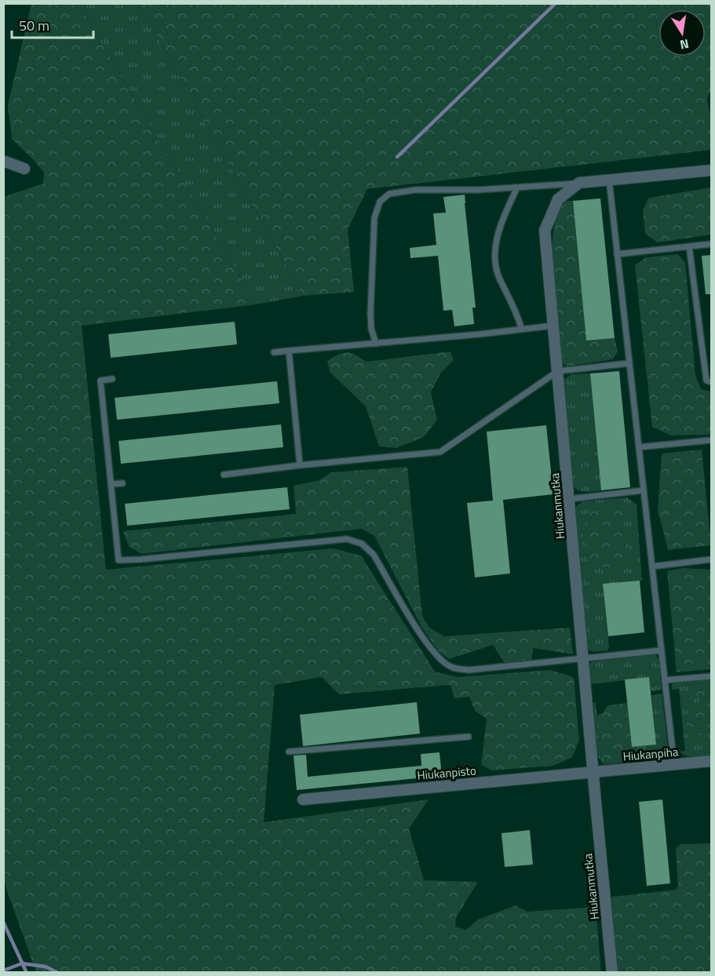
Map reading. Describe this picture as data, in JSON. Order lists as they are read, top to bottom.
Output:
{
  "streets": {
    "street": ["Hiukanmutka", "Hiukanpiha", "Hiukanpisto"]
  },
  "crossings": [
    ["Hiukanmutka", "Hiukanpiha"],
    ["Hiukanmutka", "Hiukanpisto"],
    ["Hiukanpiha", "Hiukanpisto"]
  ],
  "scale_bar": "50 m",
  "north": "bottom"
}
